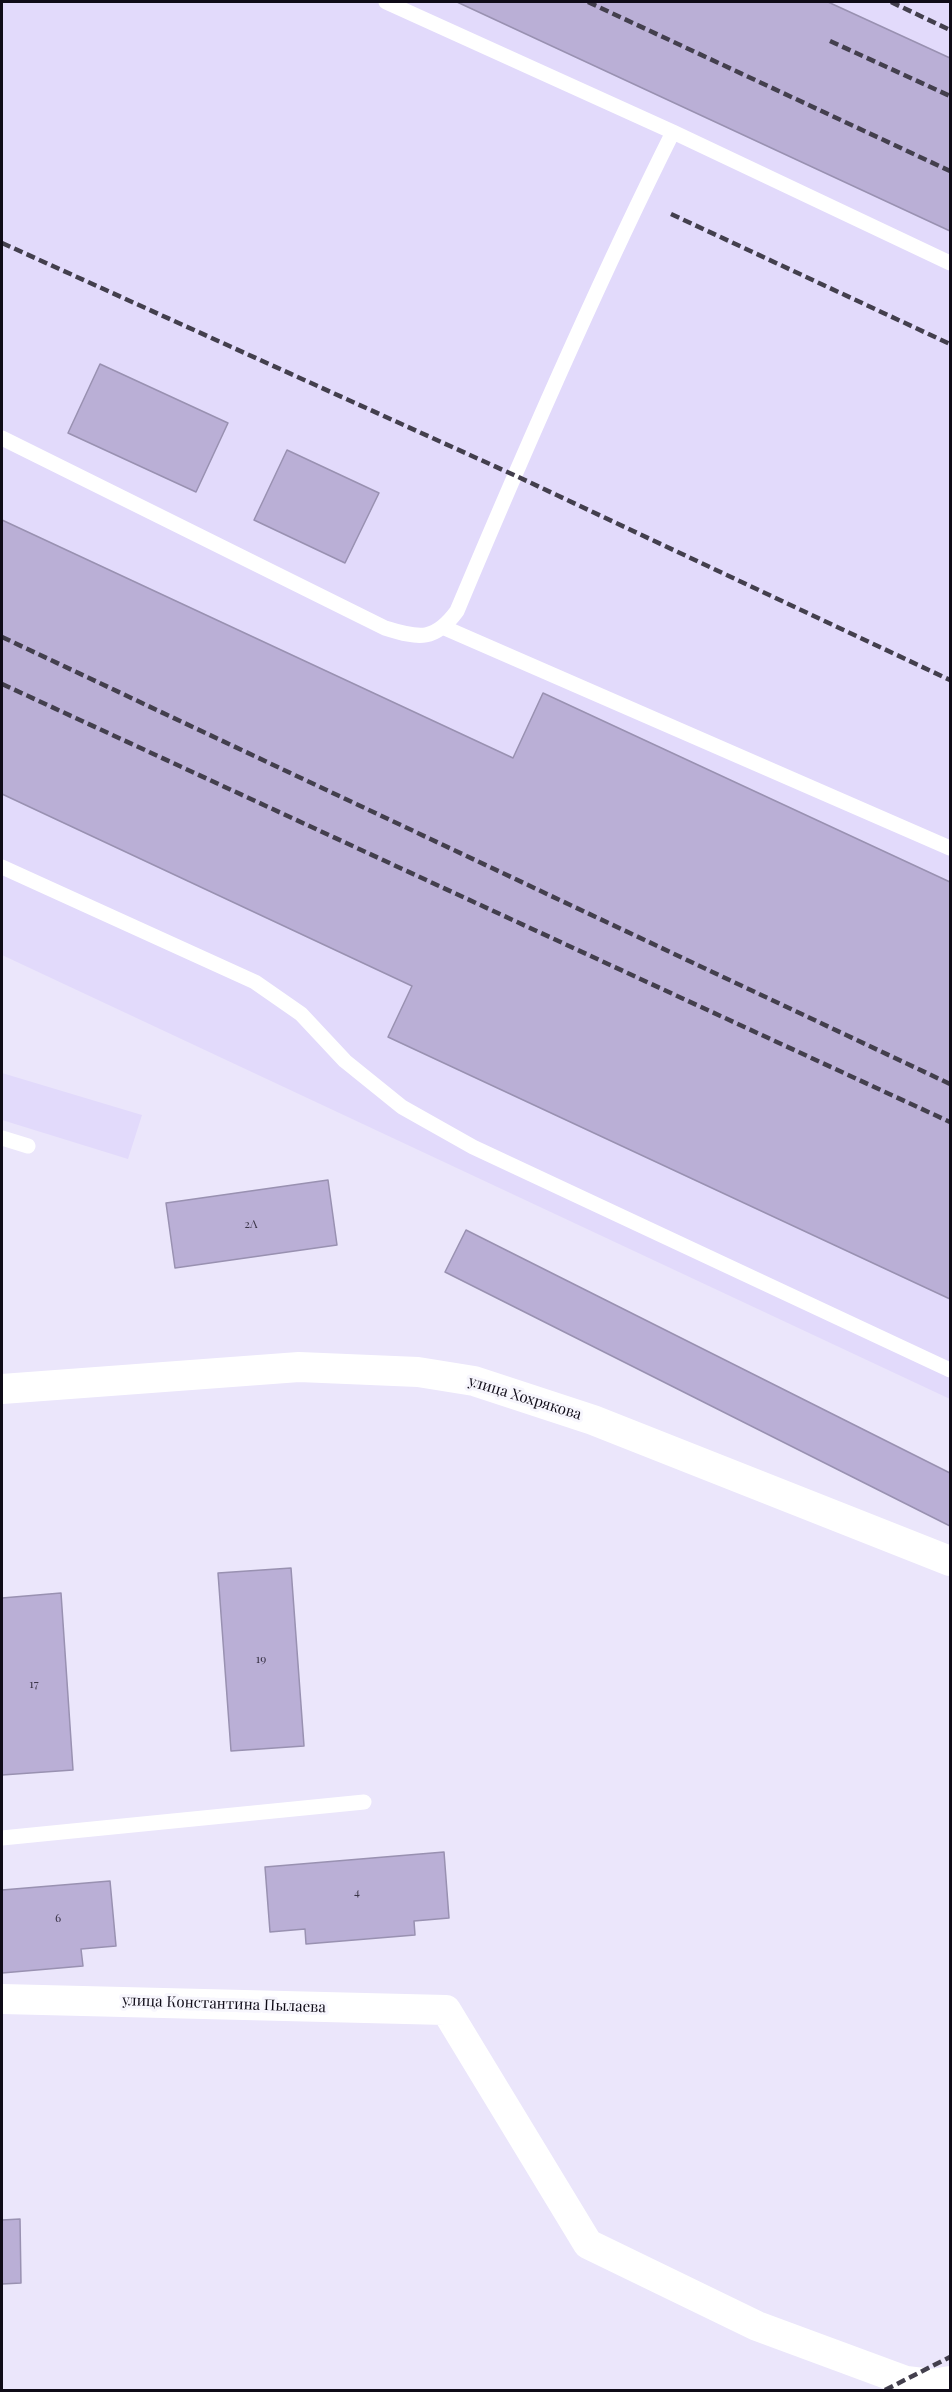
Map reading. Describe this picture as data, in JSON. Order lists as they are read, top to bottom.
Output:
{
  "streets": {
    "street": ["улица Хохрякова", "улица Константина Пылаева"]
  },
  "house_numbers": [
    "2А",
    "19",
    "17",
    "4",
    "6"
  ]
}
